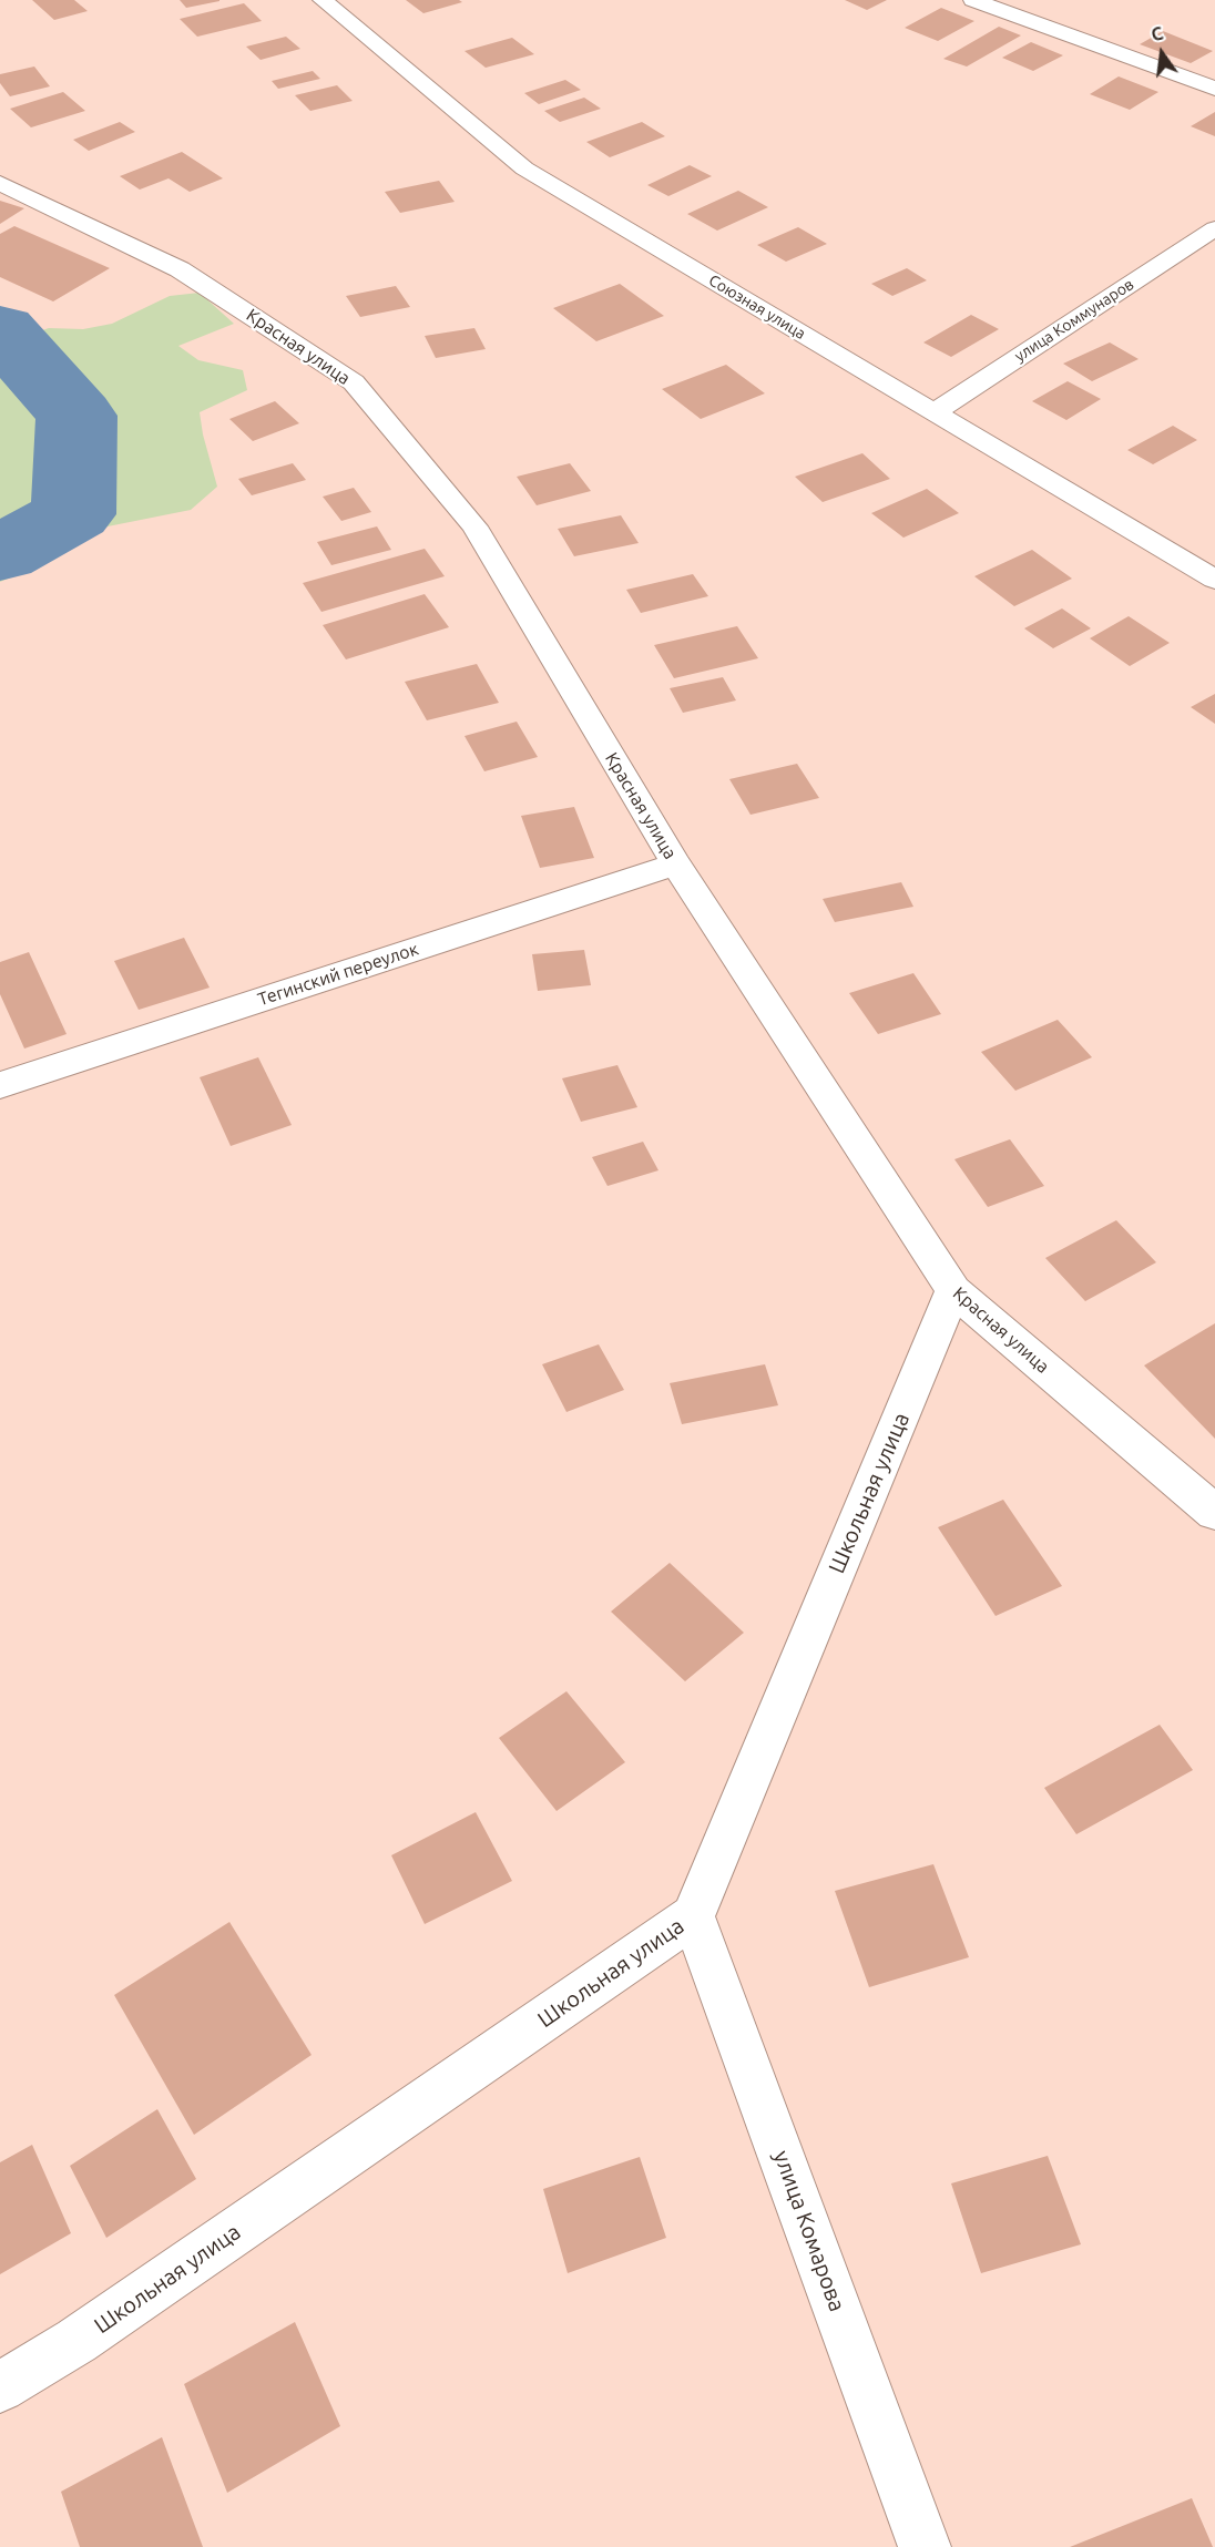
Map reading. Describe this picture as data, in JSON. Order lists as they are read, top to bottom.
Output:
{
  "streets": {
    "street": [
      "Союзная улица",
      "улица Коммунаров",
      "Красная улица",
      "Тегинский переулок",
      "Школьная улица",
      "улица Комарова"
    ]
  },
  "crossings": [
    ["Союзная улица", "улица Коммунаров"],
    ["Красная улица", "Тегинский переулок"],
    ["Красная улица", "Школьная улица"],
    ["Школьная улица", "улица Комарова"]
  ],
  "north": "top"
}
